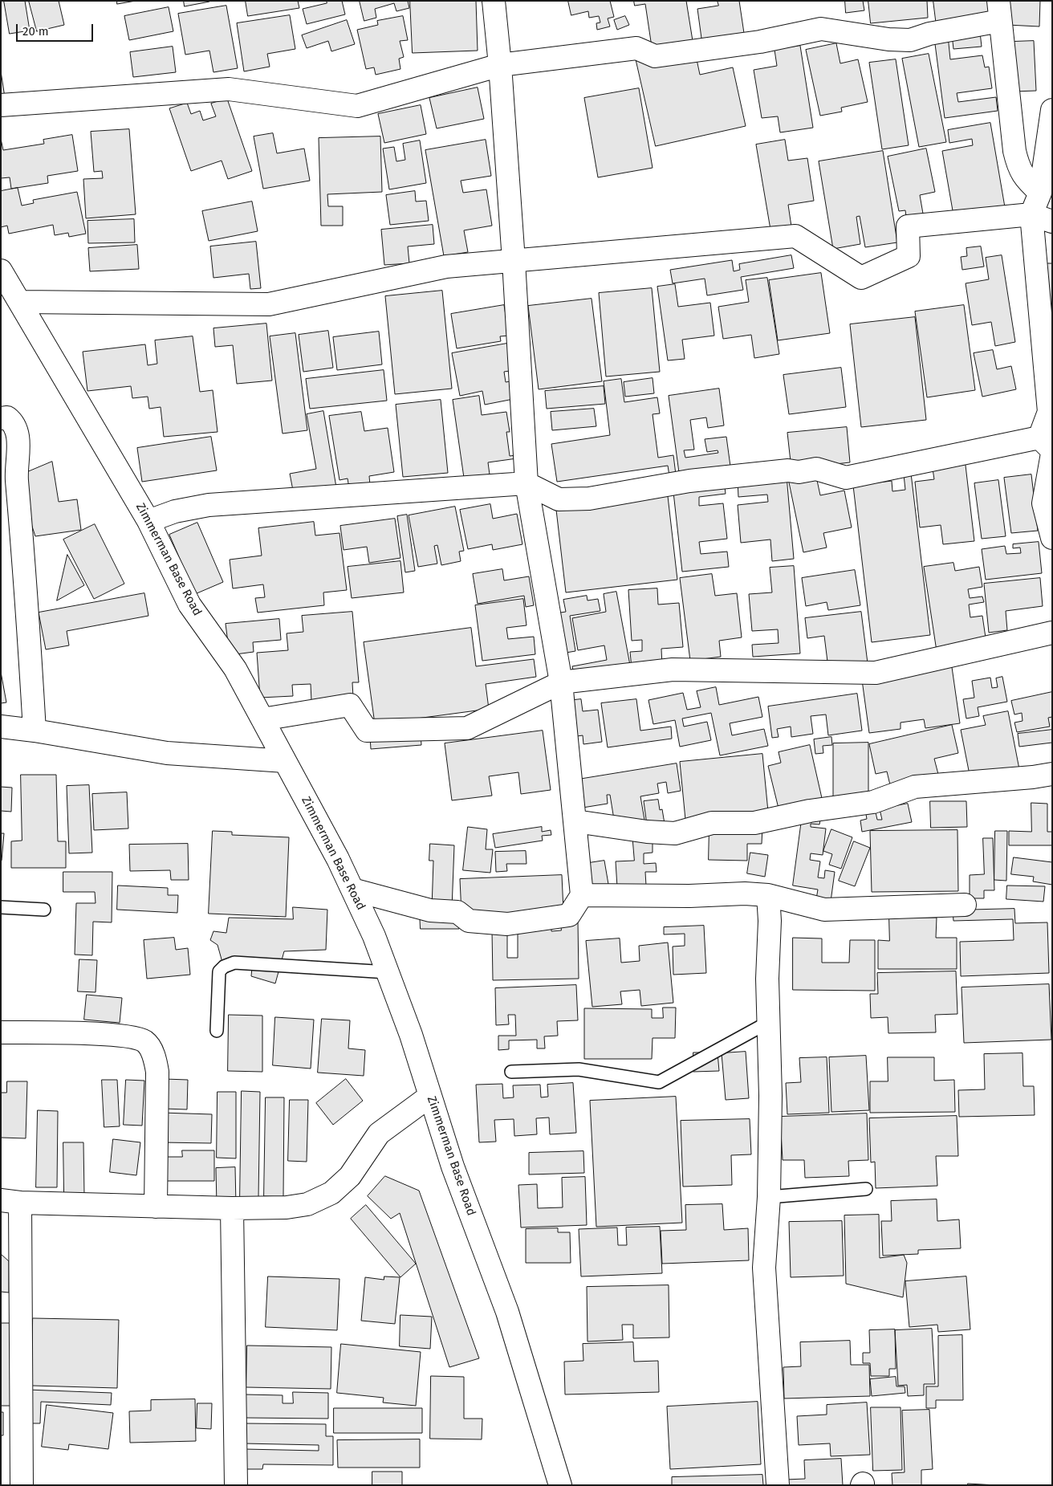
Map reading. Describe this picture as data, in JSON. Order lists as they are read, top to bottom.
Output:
{
  "streets": {
    "street": ["Zimmerman Base Road"]
  },
  "scale_bar": "20 m"
}
